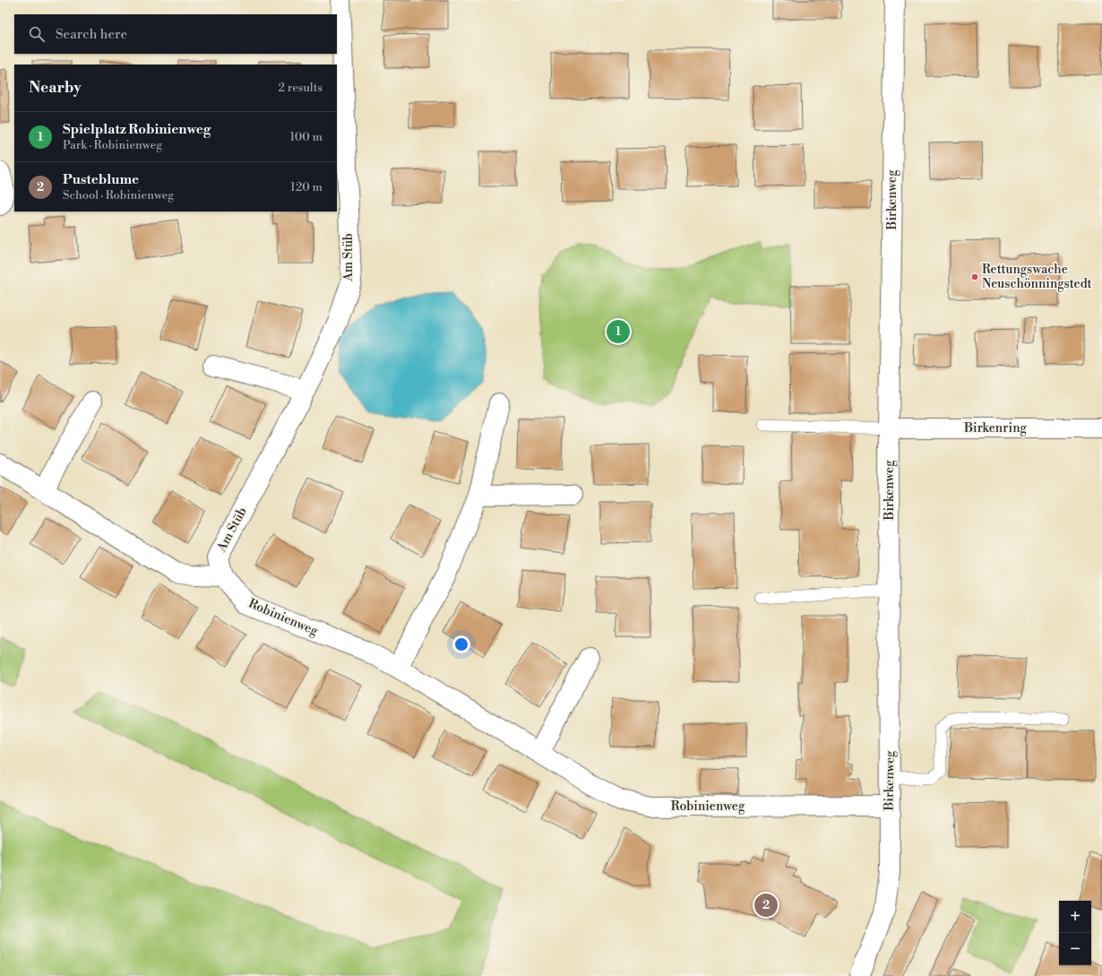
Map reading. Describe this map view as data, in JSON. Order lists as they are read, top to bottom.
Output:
{
  "streets": {
    "street": [
      "Birkenweg",
      "Am Stüb",
      "Birkenring",
      "Robinienweg"
    ]
  },
  "crossings": [
    ["Birkenweg", "Birkenring"],
    ["Birkenweg", "Robinienweg"],
    ["Am Stüb", "Robinienweg"]
  ],
  "places": ["Rettungswache Neuschönningstedt"],
  "page": {
    "search": "Search here",
    "heading": ["Nearby", "2 results"],
    "list": [
      {
        "mark": "1",
        "name": "Spielplatz Robinienweg",
        "note": "Park · Robinienweg",
        "value": "100 m"
      },
      {
        "mark": "2",
        "name": "Pusteblume",
        "note": "School · Robinienweg",
        "value": "120 m"
      }
    ],
    "pins": ["1", "2"],
    "map_buttons": ["+", "−"]
  }
}
